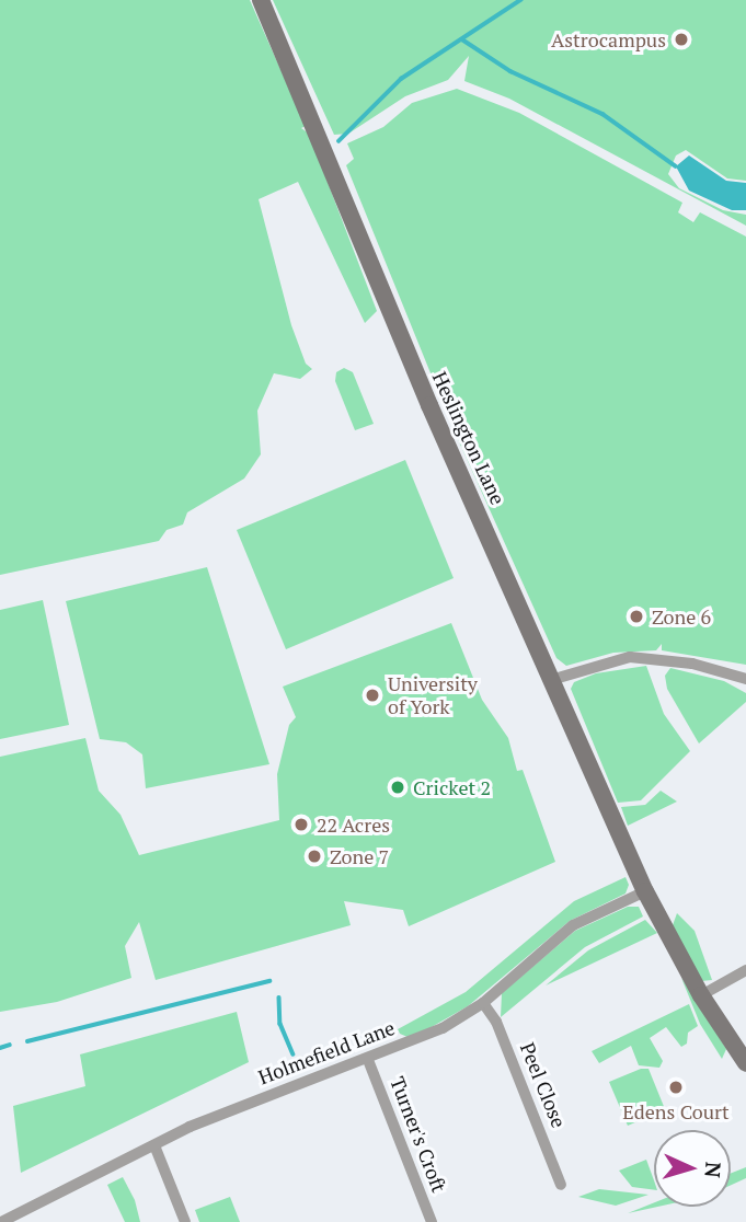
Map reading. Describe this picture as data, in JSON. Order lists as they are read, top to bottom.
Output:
{
  "streets": {
    "street": [
      "Heslington Lane",
      "Holmefield Lane",
      "Peel Close",
      "Turner's Croft"
    ]
  },
  "crossings": [
    ["Heslington Lane", "Holmefield Lane"],
    ["Holmefield Lane", "Peel Close"],
    ["Holmefield Lane", "Turner's Croft"]
  ],
  "places": [
    "Astrocampus",
    "Zone 6",
    "University of York",
    "Cricket 2",
    "22 Acres",
    "Zone 7",
    "Edens Court"
  ],
  "north": "right"
}
